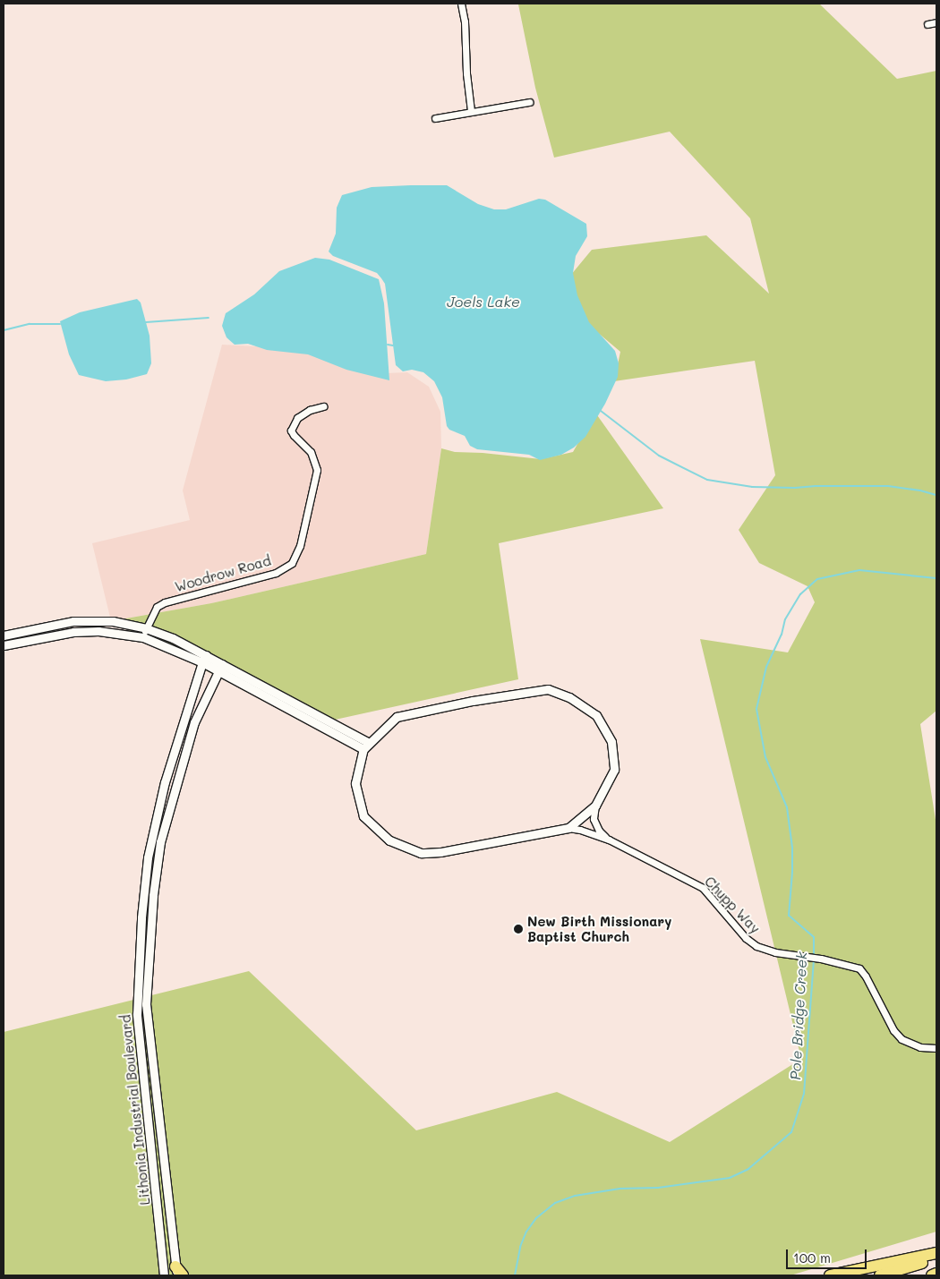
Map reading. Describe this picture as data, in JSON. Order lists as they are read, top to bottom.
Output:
{
  "streets": {
    "street": ["Woodrow Road", "Chupp Way", "Lithonia Industrial Boulevard"]
  },
  "water": ["Joels Lake", "Pole Bridge Creek"],
  "places": ["New Birth Missionary Baptist Church"],
  "scale_bar": "100 m"
}
